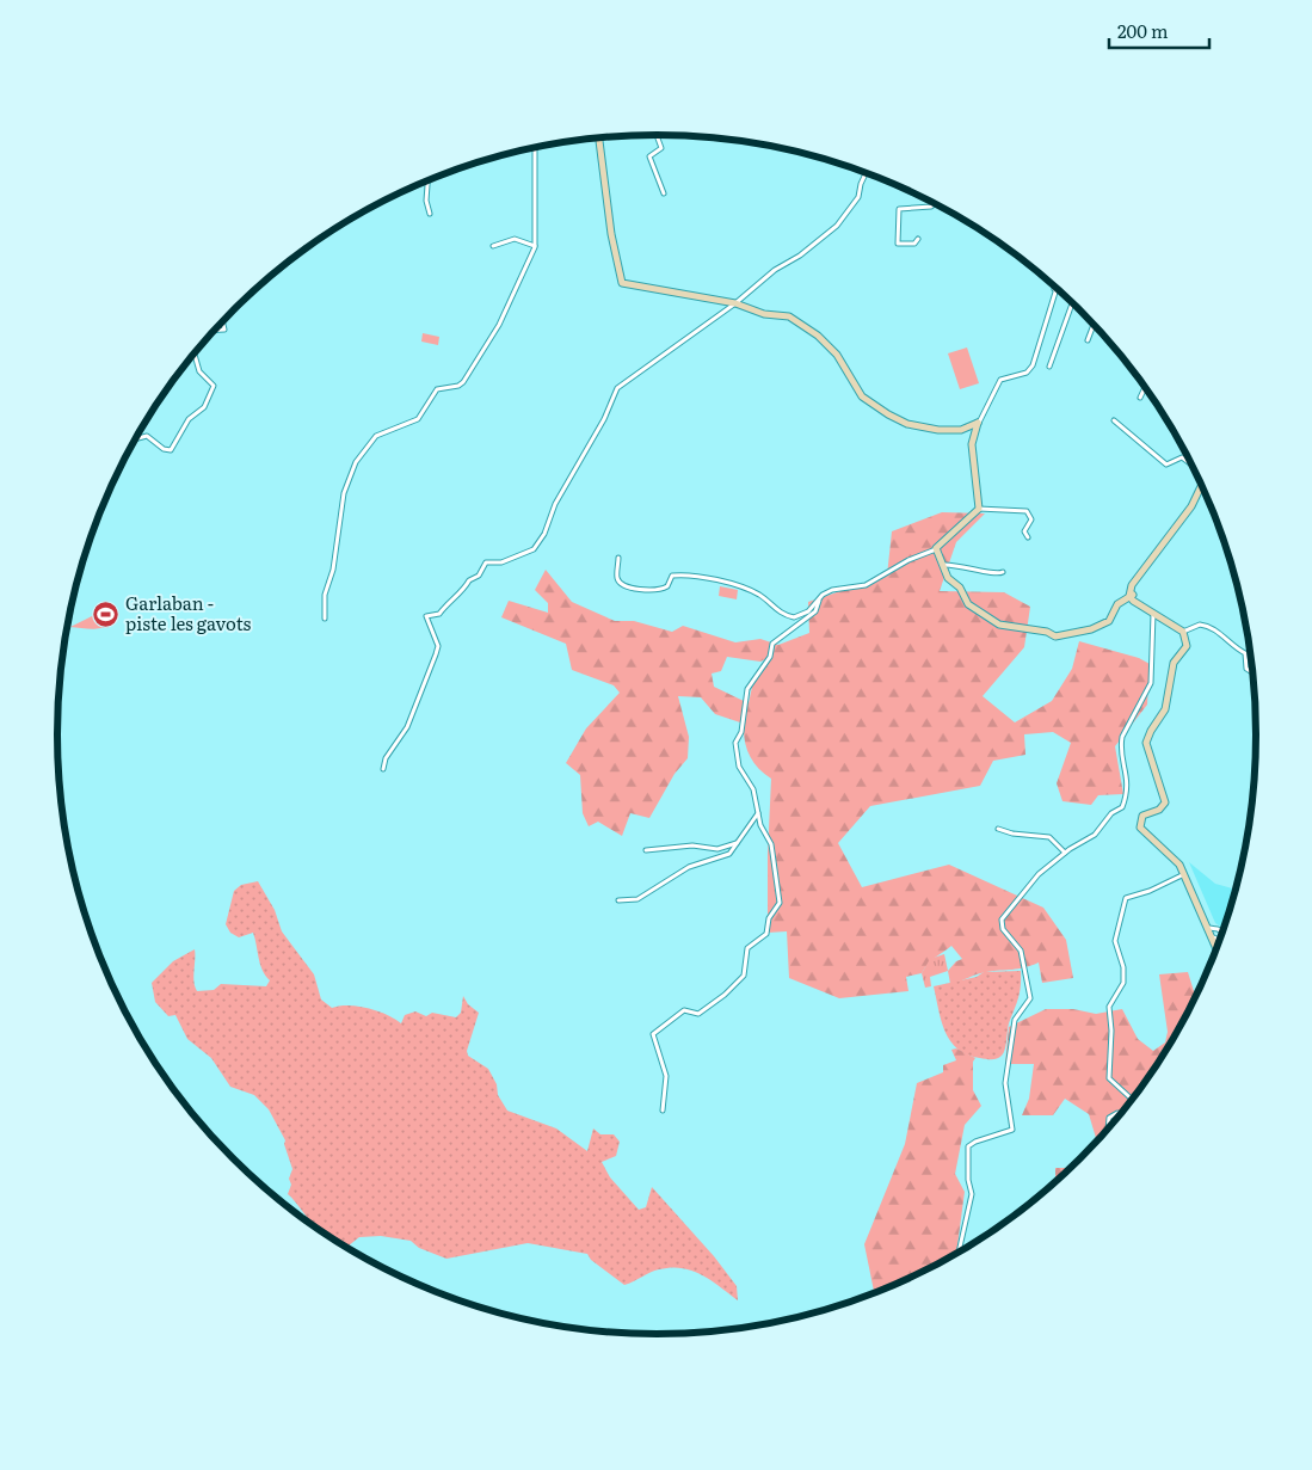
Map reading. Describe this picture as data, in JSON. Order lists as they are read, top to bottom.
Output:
{
  "places": {
    "sports": ["Garlaban - piste les gavots"]
  },
  "scale_bar": "200 m"
}
